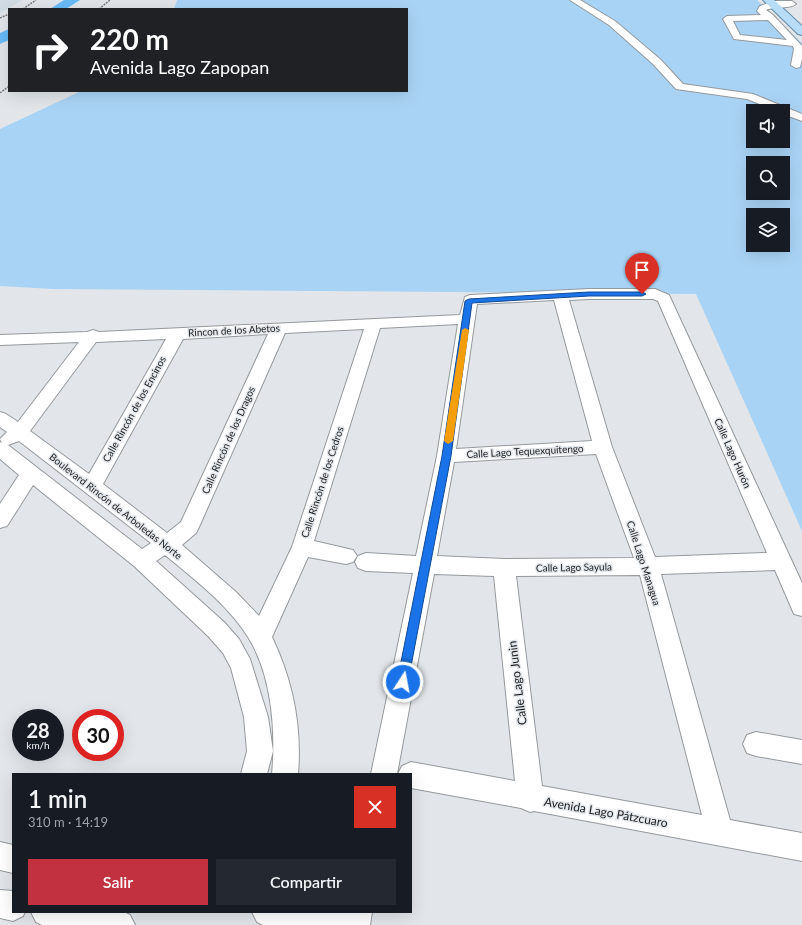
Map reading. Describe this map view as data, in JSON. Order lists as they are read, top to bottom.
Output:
{
  "streets": {
    "street": [
      "Rincon de los Abetos",
      "Calle Rincón de los Encinos",
      "Calle Rincón de los Dragos",
      "Calle Lago Tequexquitengo",
      "Calle Lago Hurón",
      "Calle Rincón de los Cedros",
      "Boulevard Rincón de Arboledas Norte",
      "Calle Lago Managua",
      "Calle Lago Sayula",
      "Calle Lago Junin",
      "Avenida Lago Pátzcuaro"
    ]
  },
  "crossings": [
    ["Rincon de los Abetos", "Calle Rincón de los Encinos"],
    ["Rincon de los Abetos", "Calle Rincón de los Dragos"],
    ["Rincon de los Abetos", "Calle Lago Hurón"],
    ["Rincon de los Abetos", "Calle Rincón de los Cedros"],
    ["Rincon de los Abetos", "Calle Lago Managua"],
    ["Calle Rincón de los Encinos", "Boulevard Rincón de Arboledas Norte"],
    ["Calle Rincón de los Dragos", "Boulevard Rincón de Arboledas Norte"],
    ["Calle Lago Tequexquitengo", "Calle Lago Managua"],
    ["Calle Lago Hurón", "Calle Lago Sayula"],
    ["Calle Rincón de los Cedros", "Boulevard Rincón de Arboledas Norte"],
    ["Calle Lago Managua", "Calle Lago Sayula"],
    ["Calle Lago Managua", "Avenida Lago Pátzcuaro"],
    ["Calle Lago Sayula", "Calle Lago Junin"],
    ["Calle Lago Junin", "Avenida Lago Pátzcuaro"]
  ],
  "page": {
    "turn": ["220 m", "Avenida Lago Zapopan"],
    "speed": "28 km/h",
    "limit": "30",
    "heading": ["1 min", "310 m · 14:19"],
    "buttons": ["Salir", "Compartir"]
  }
}
